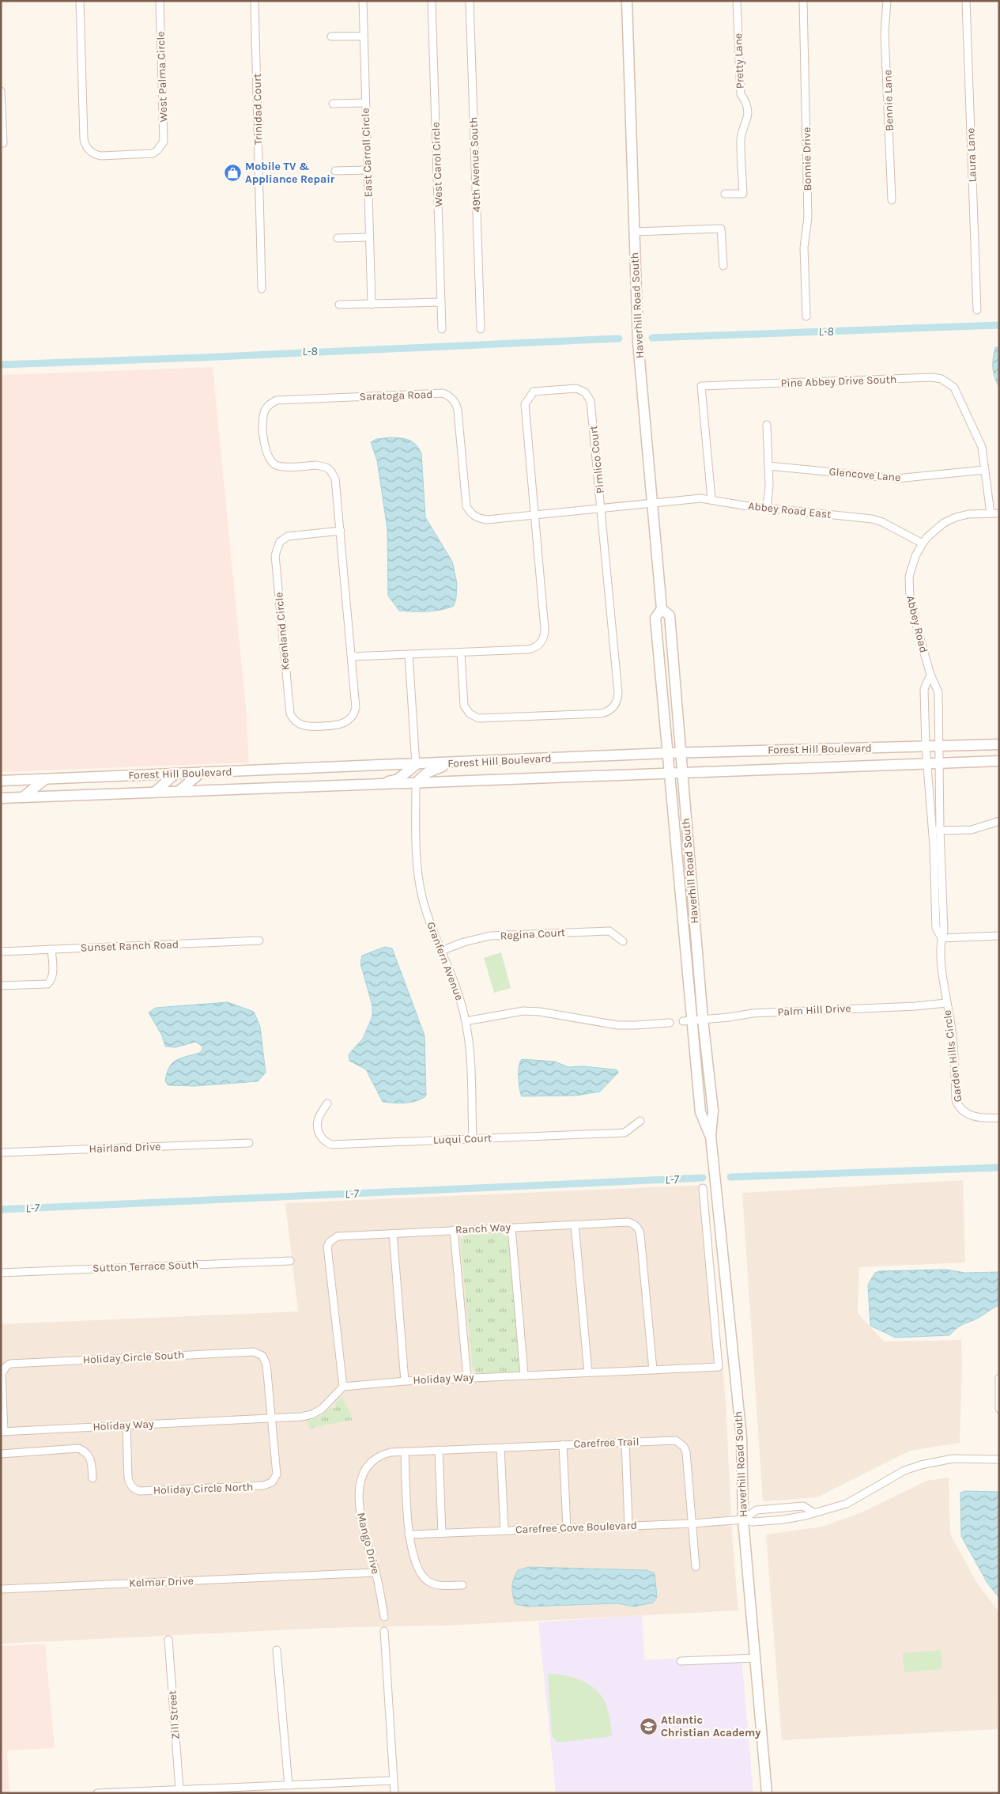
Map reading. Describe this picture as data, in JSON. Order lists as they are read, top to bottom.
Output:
{
  "streets": {
    "street": [
      "Pretty Lane",
      "West Palma Circle",
      "Bennie Lane",
      "Trinidad Court",
      "East Carroll Circle",
      "Laura Lane",
      "Bonnie Drive",
      "West Carol Circle",
      "49th Avenue South",
      "Haverhill Road South",
      "Pine Abbey Drive South",
      "Saratoga Road",
      "Pimlico Court",
      "Glencove Lane",
      "Abbey Road East",
      "Abbey Road",
      "Keenland Circle",
      "Forest Hill Boulevard",
      "Regina Court",
      "Sunset Ranch Road",
      "Granfern Avenue",
      "Palm Hill Drive",
      "Garden Hills Circle",
      "Luqui Court",
      "Hairland Drive",
      "Ranch Way",
      "Sutton Terrace South",
      "Holiday Circle South",
      "Holiday Way",
      "Carefree Trail",
      "Holiday Circle North",
      "Carefree Cove Boulevard",
      "Mango Drive",
      "Kelmar Drive",
      "Zill Street"
    ]
  },
  "crossings": [
    ["Haverhill Road South", "Saratoga Road"],
    ["Haverhill Road South", "Abbey Road East"],
    ["Haverhill Road South", "Forest Hill Boulevard"],
    ["Haverhill Road South", "Palm Hill Drive"],
    ["Haverhill Road South", "Carefree Cove Boulevard"],
    ["Pine Abbey Drive South", "Glencove Lane"],
    ["Pine Abbey Drive South", "Abbey Road East"],
    ["Pine Abbey Drive South", "Abbey Road"],
    ["Saratoga Road", "Pimlico Court"],
    ["Saratoga Road", "Abbey Road East"],
    ["Saratoga Road", "Keenland Circle"],
    ["Pimlico Court", "Keenland Circle"],
    ["Abbey Road East", "Abbey Road"],
    ["Abbey Road", "Forest Hill Boulevard"],
    ["Abbey Road", "Garden Hills Circle"],
    ["Forest Hill Boulevard", "Granfern Avenue"],
    ["Forest Hill Boulevard", "Garden Hills Circle"],
    ["Regina Court", "Granfern Avenue"],
    ["Granfern Avenue", "Luqui Court"],
    ["Palm Hill Drive", "Garden Hills Circle"],
    ["Ranch Way", "Holiday Way"],
    ["Holiday Circle South", "Holiday Way"],
    ["Holiday Circle South", "Holiday Circle North"],
    ["Holiday Way", "Holiday Circle North"],
    ["Carefree Trail", "Carefree Cove Boulevard"],
    ["Carefree Trail", "Mango Drive"],
    ["Mango Drive", "Kelmar Drive"]
  ],
  "water": ["L-8", "L-7"],
  "places": {
    "shop": ["Mobile TV & Appliance Repair"],
    "school or university": ["Atlantic Christian Academy"]
  }
}
